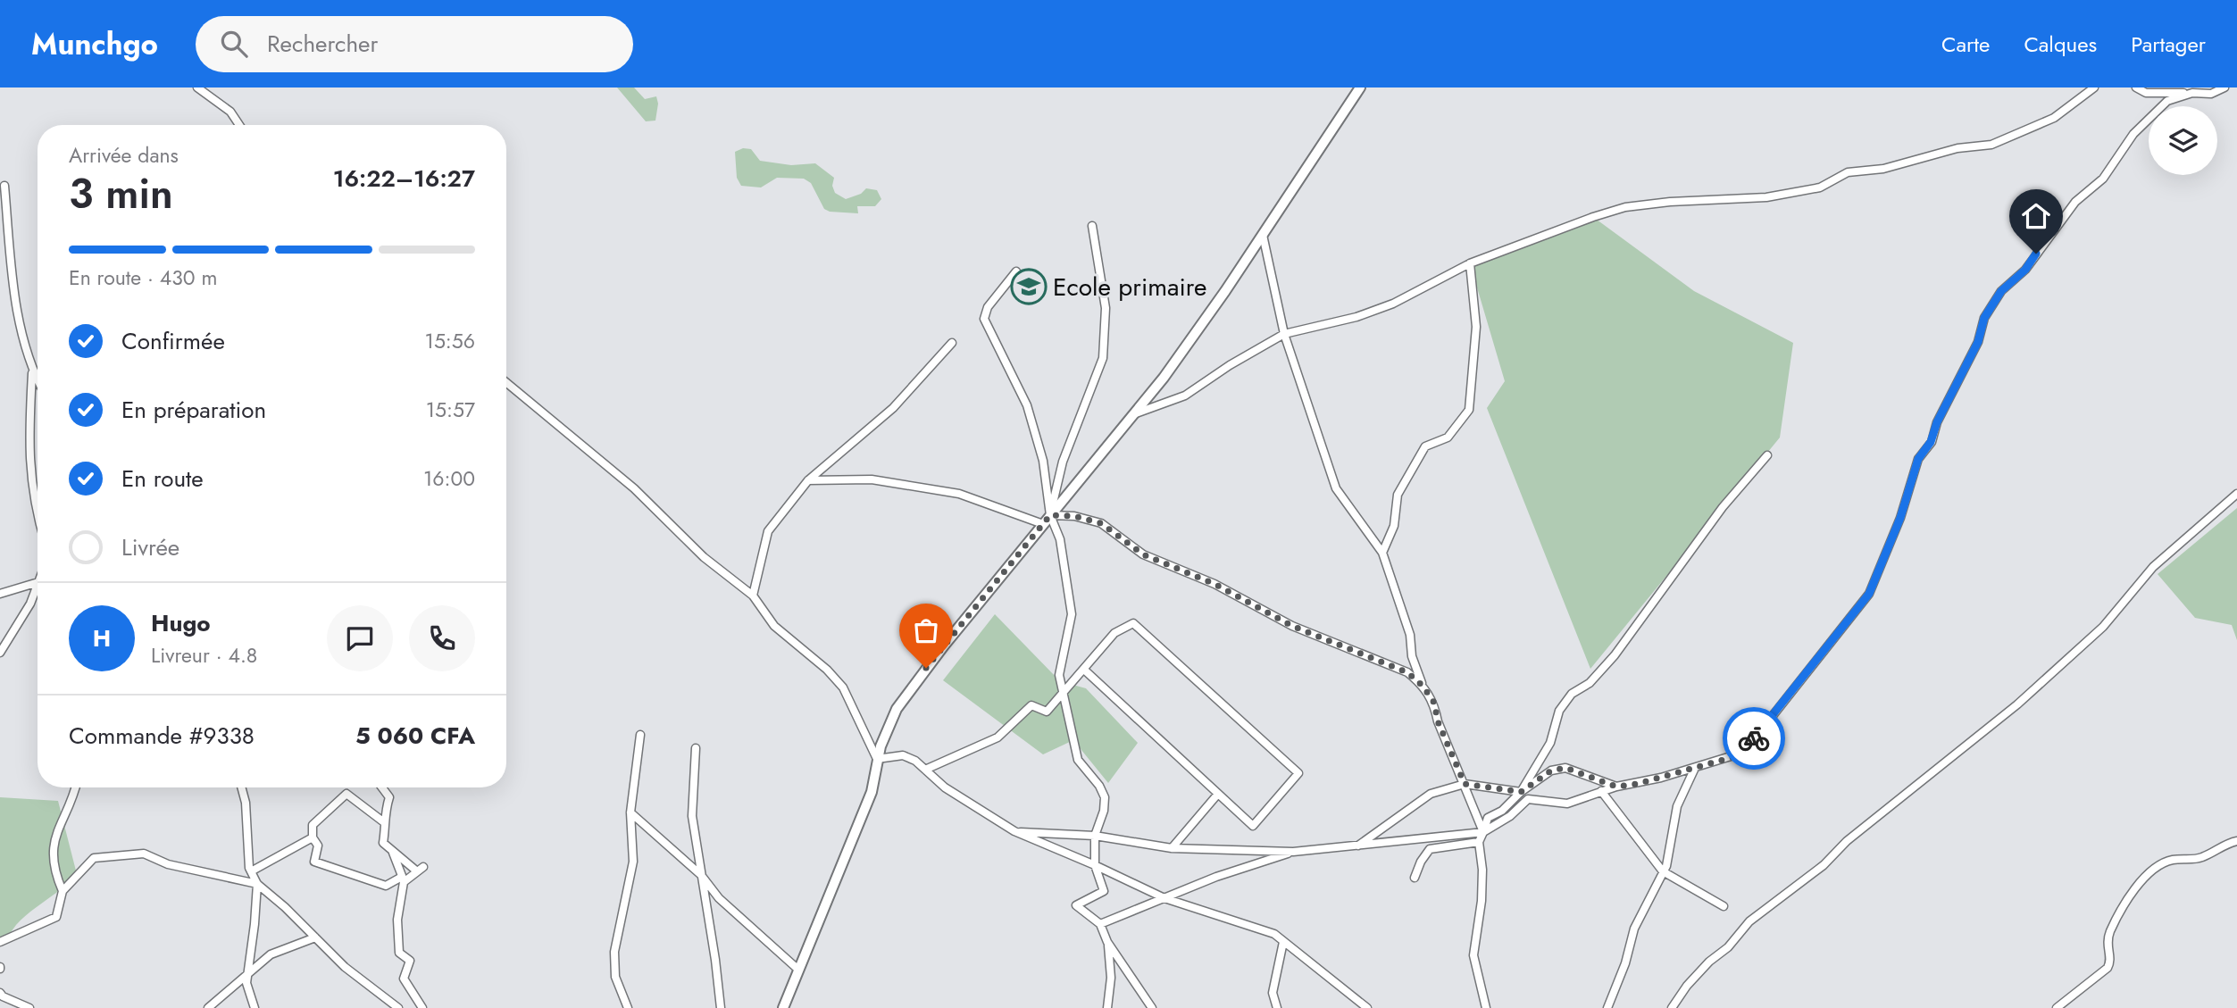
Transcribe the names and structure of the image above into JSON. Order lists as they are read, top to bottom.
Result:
{
  "places": {
    "school or university": ["Ecole primaire"]
  },
  "page": {
    "header": "Munchgo",
    "search": "Rechercher",
    "nav": ["Carte", "Calques", "Partager"],
    "heading": ["3 min", "Arrivée dans", "16:22–16:27"],
    "panel": [
      "Hugo",
      "Livreur · 4.8",
      "Commande #9338",
      "5 060 CFA"
    ],
    "bar": "En route · 430 m",
    "list": [
      ["Confirmée", "15:56"],
      ["En préparation", "15:57"],
      ["En route", "16:00"],
      "Livrée"
    ],
    "round": "H"
  }
}
